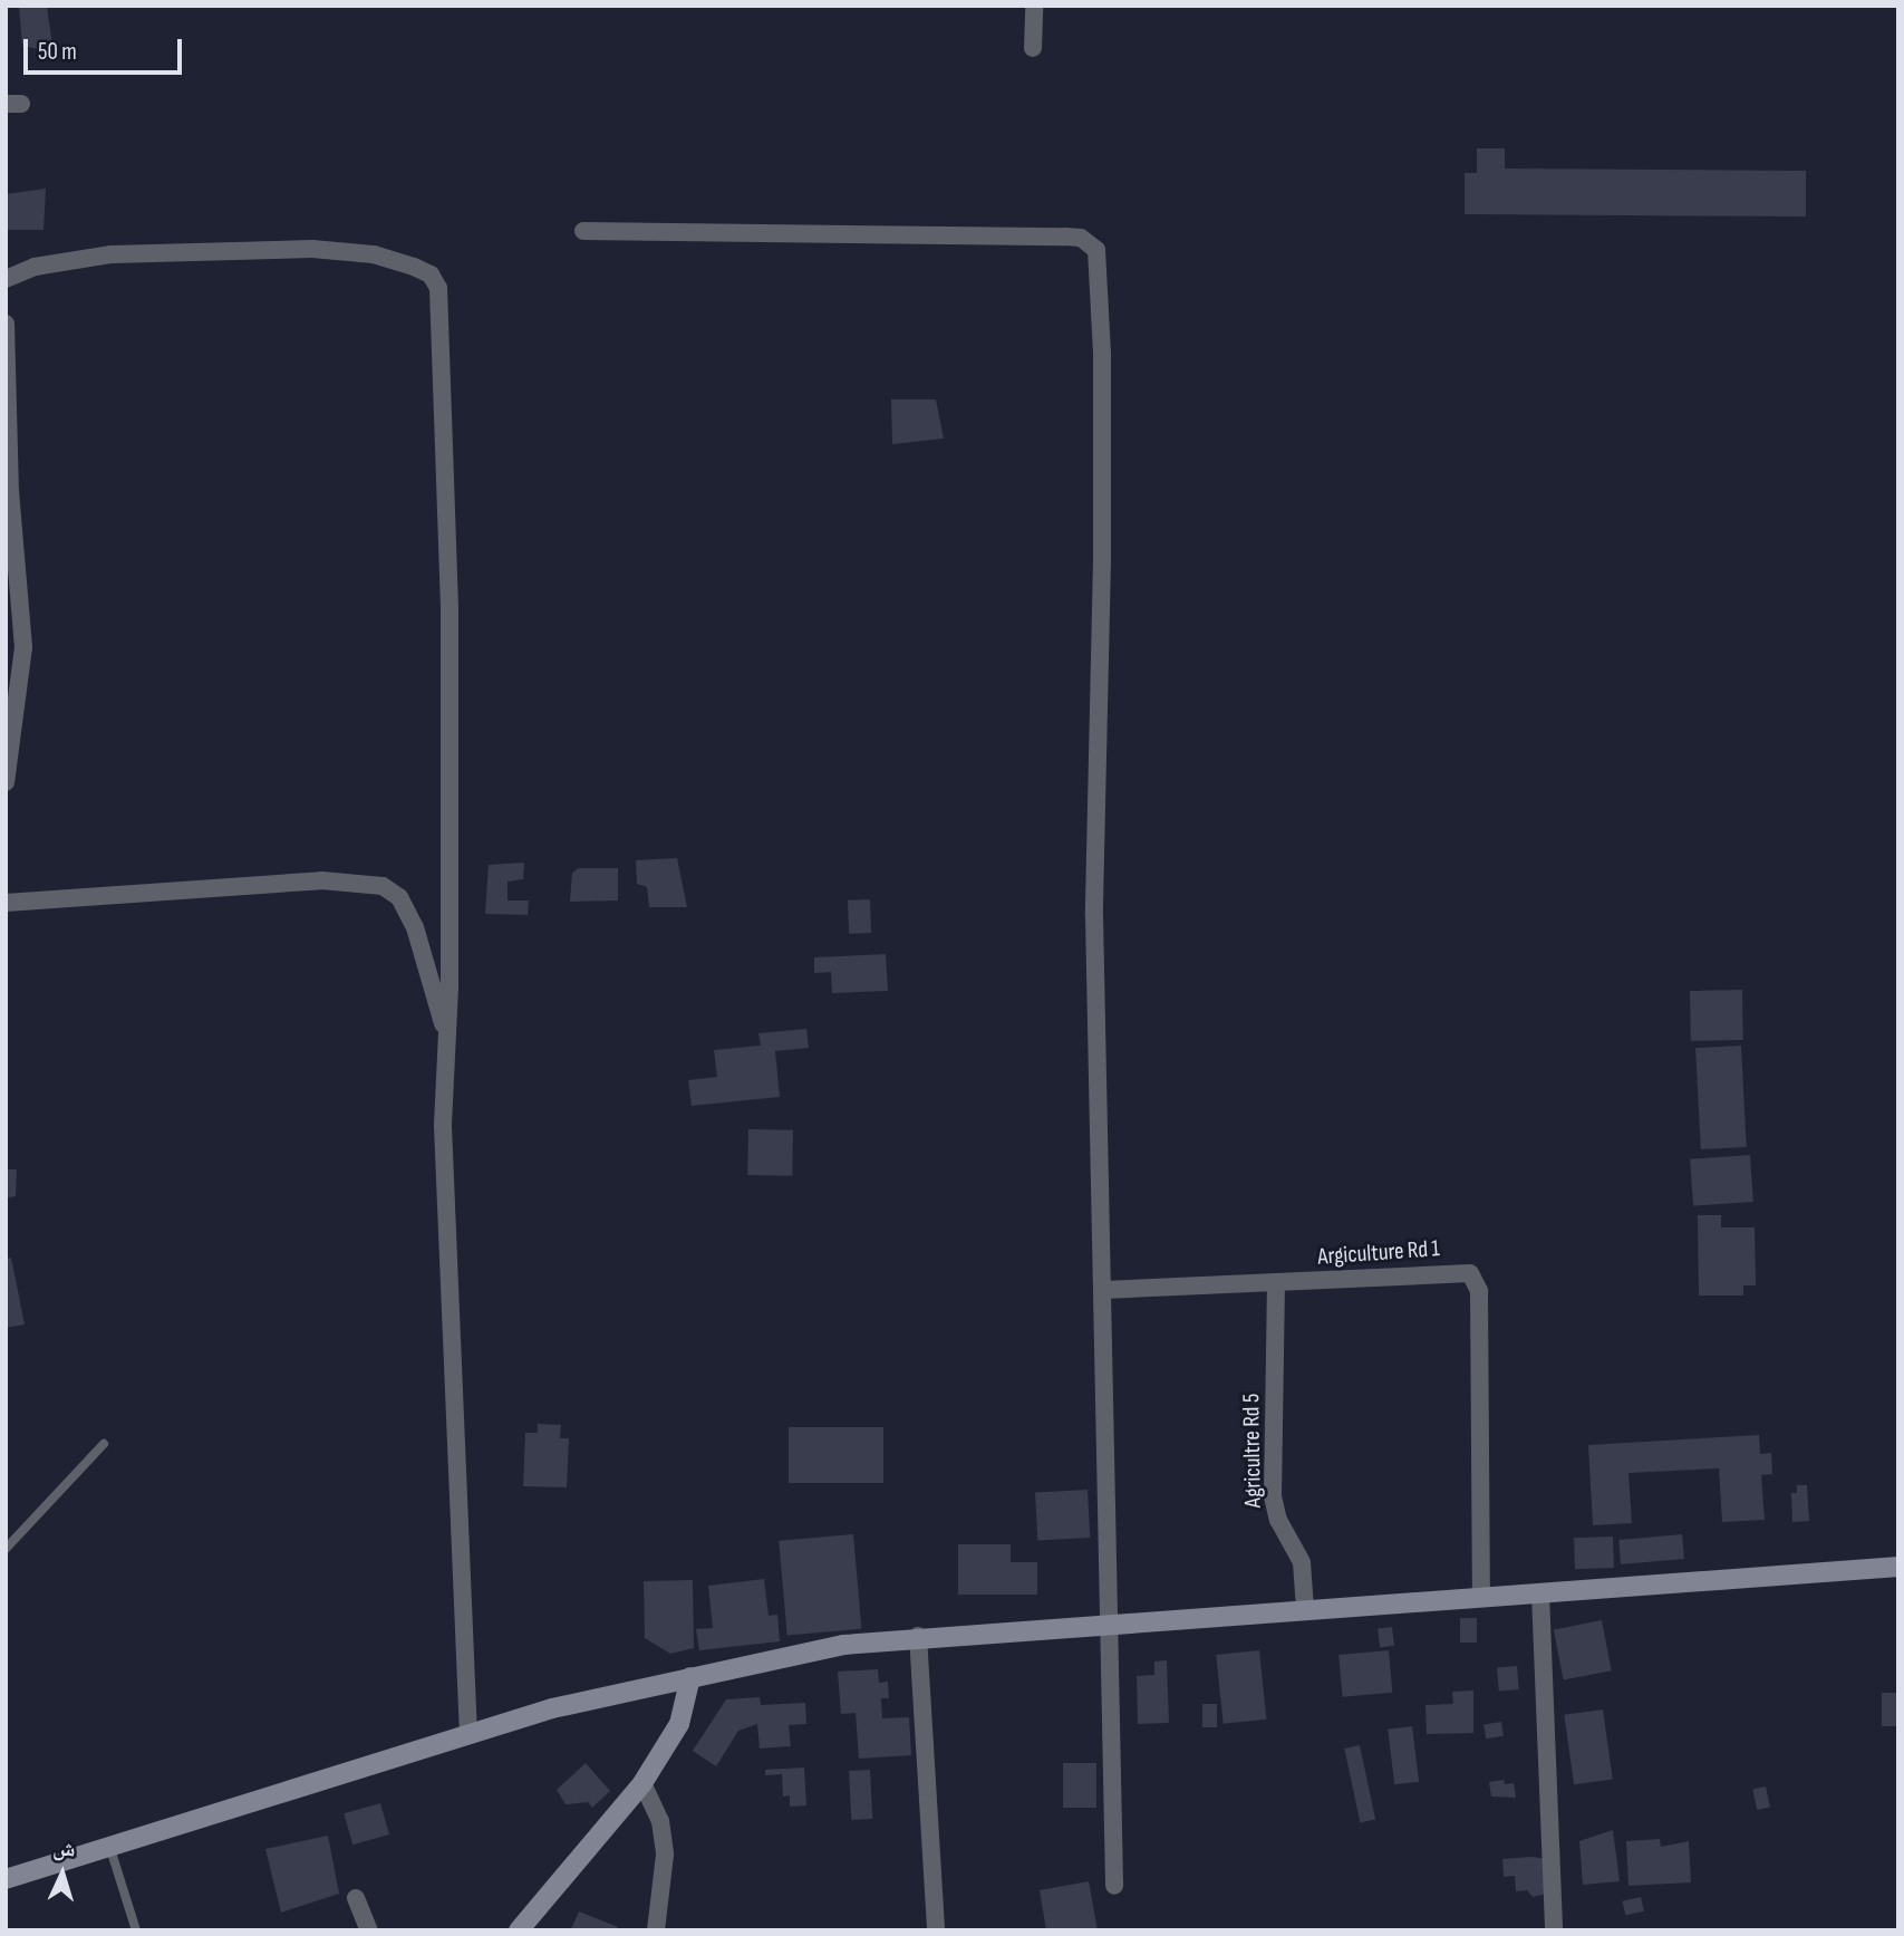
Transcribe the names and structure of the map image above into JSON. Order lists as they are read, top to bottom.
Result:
{
  "streets": {
    "street": ["Argiculture Rd 1", "Agricultre Rd 5"]
  },
  "crossings": [
    ["Argiculture Rd 1", "Agricultre Rd 5"]
  ],
  "scale_bar": "50 m",
  "north": "top"
}
